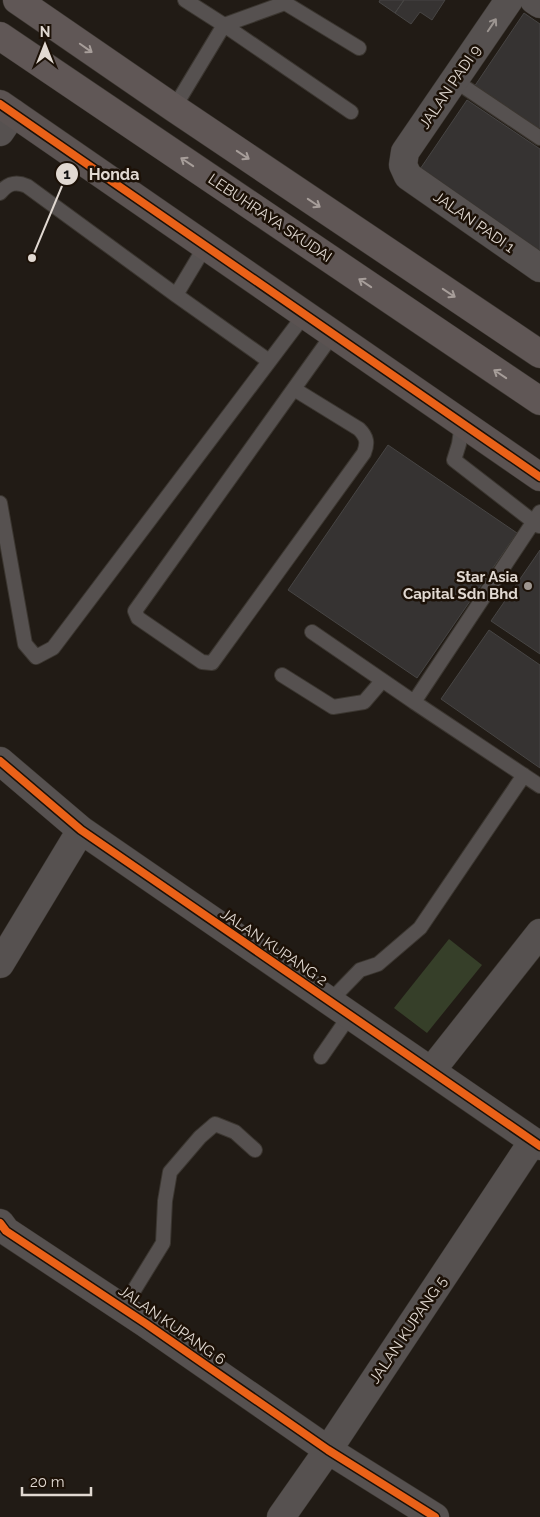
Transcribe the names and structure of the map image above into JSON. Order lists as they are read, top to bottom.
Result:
{
  "streets": {
    "highway": ["LEBUHRAYA SKUDAI"],
    "street": [
      "JALAN PADI 9",
      "JALAN PADI 1",
      "JALAN KUPANG 2",
      "JALAN KUPANG 6",
      "JALAN KUPANG 5"
    ]
  },
  "crossings": [
    ["JALAN PADI 9", "JALAN PADI 1"],
    ["JALAN KUPANG 2", "JALAN KUPANG 5"],
    ["JALAN KUPANG 6", "JALAN KUPANG 5"]
  ],
  "one_way": ["JALAN PADI 9"],
  "places": ["Honda", "Star Asia Capital Sdn Bhd"],
  "scale_bar": "20 m",
  "north": "top"
}
